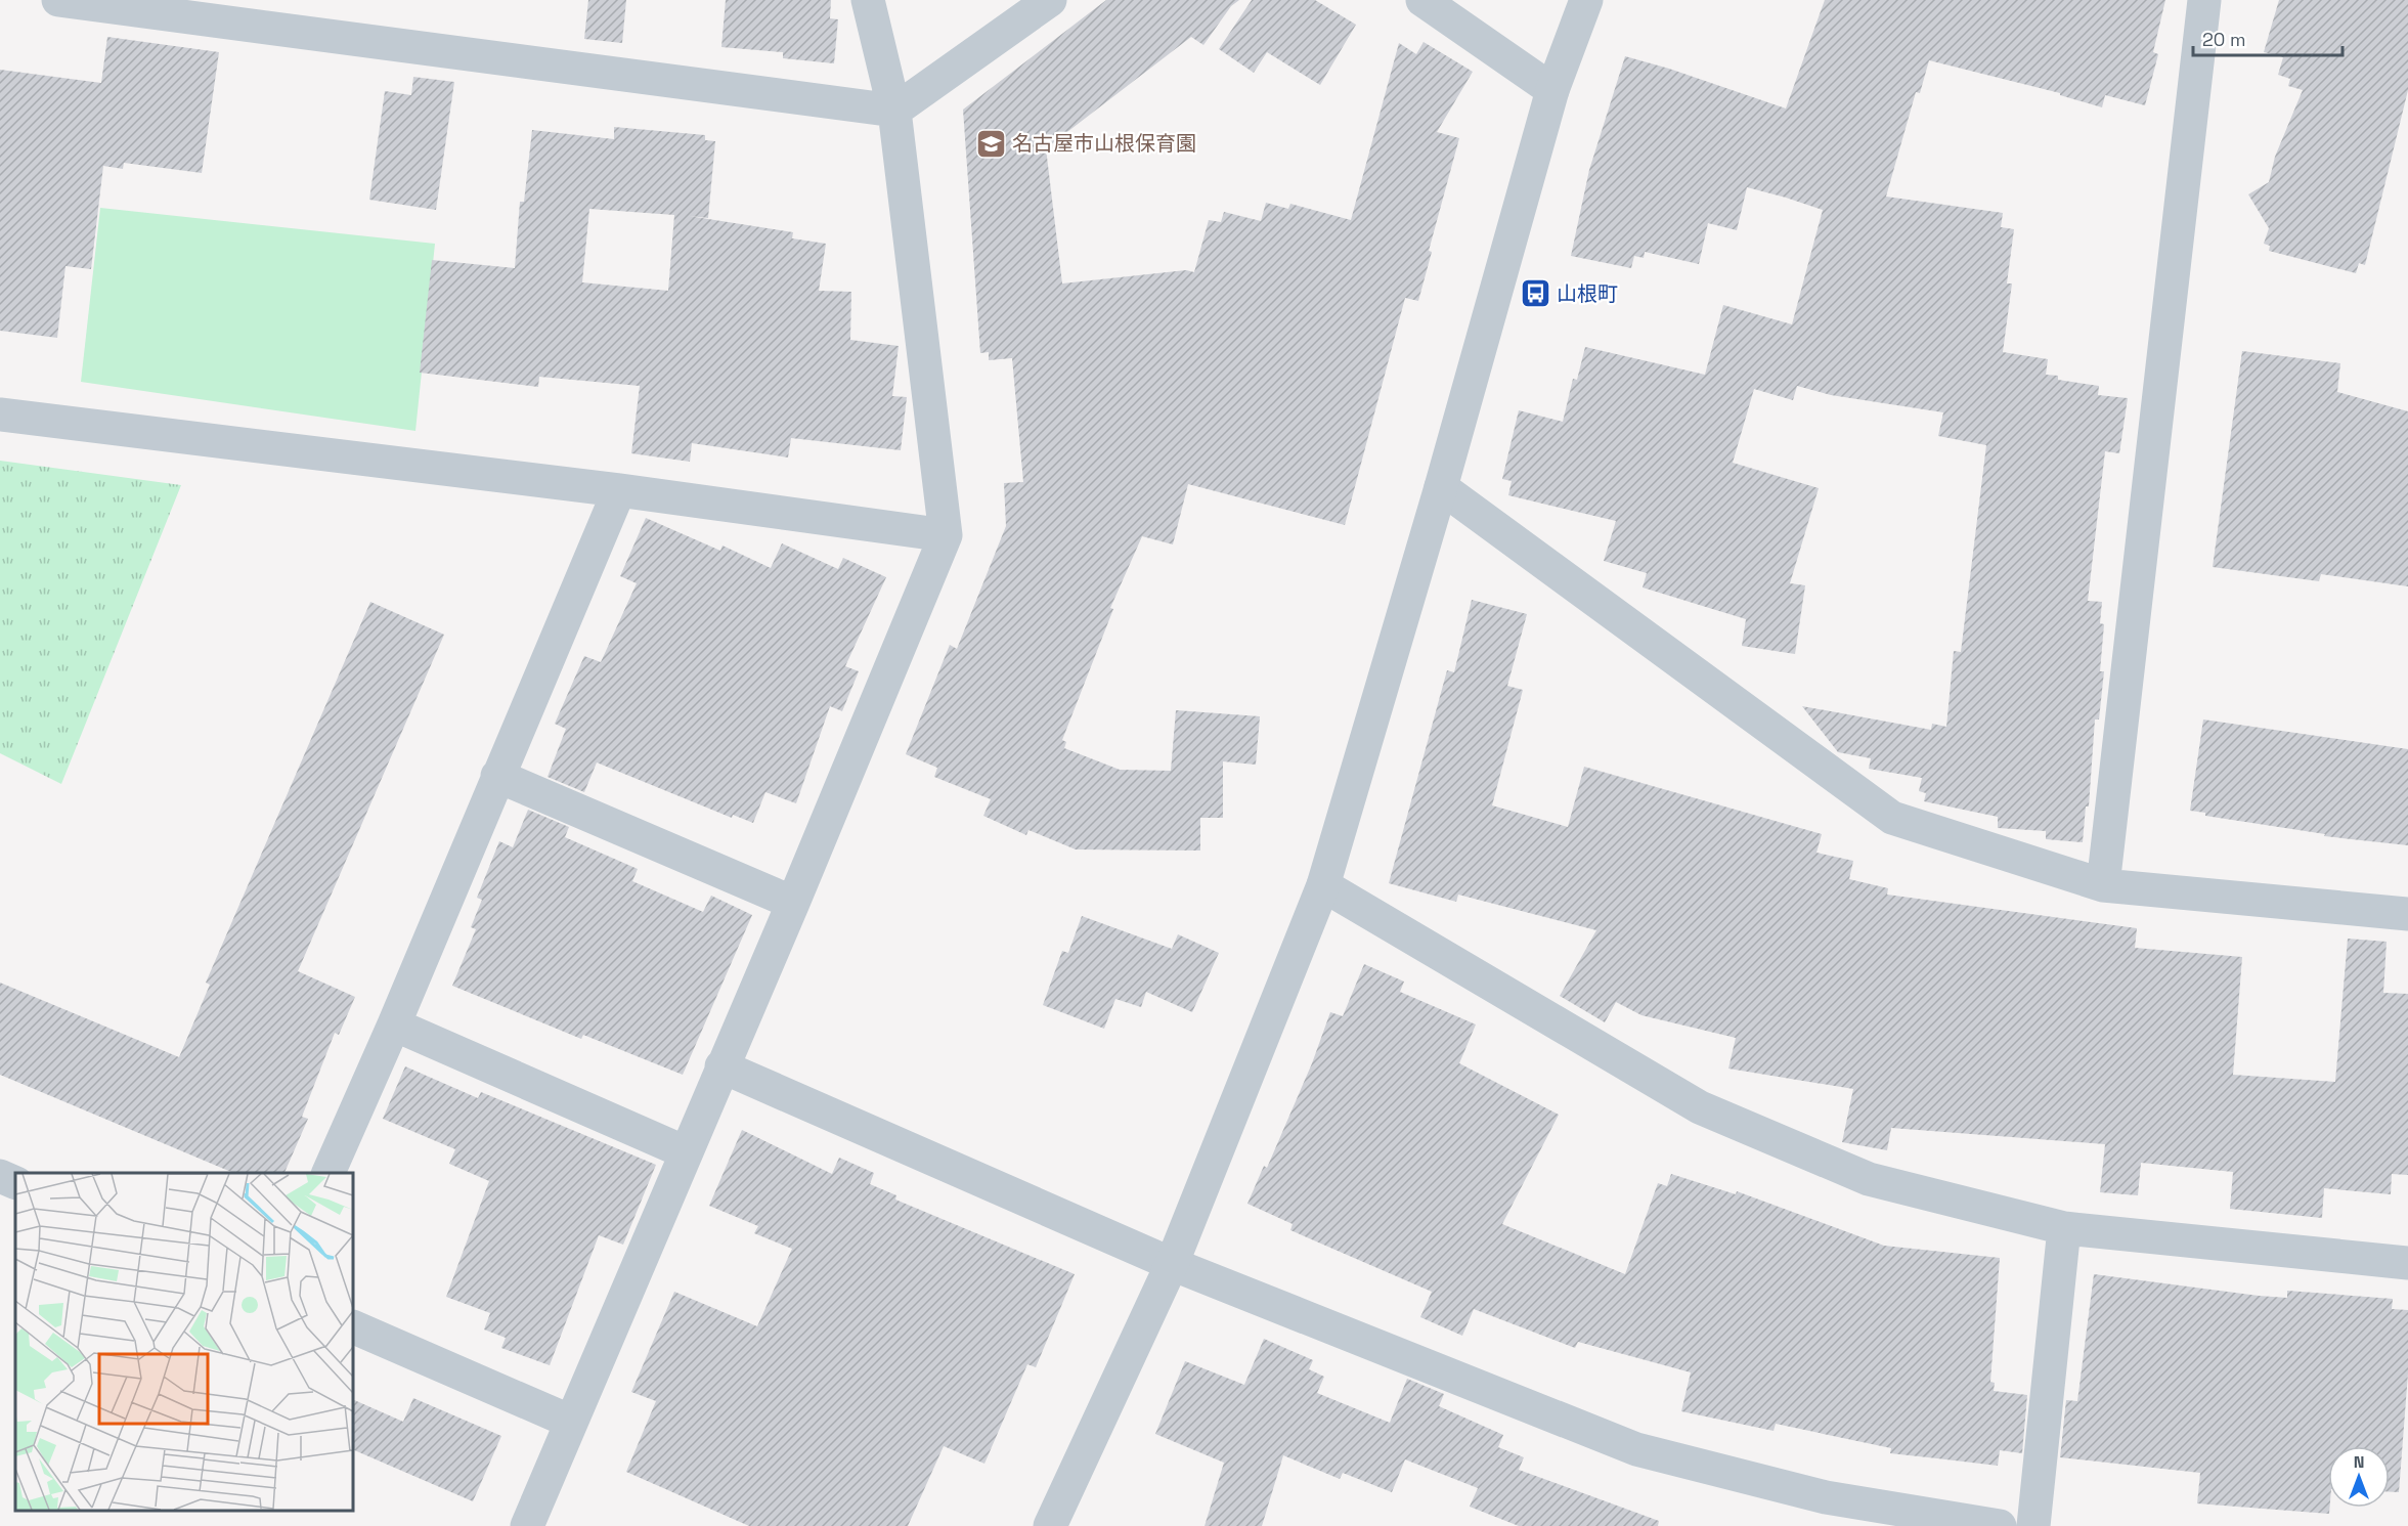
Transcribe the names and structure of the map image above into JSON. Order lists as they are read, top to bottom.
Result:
{
  "places": {
    "school or university": ["名古屋市山根保育園"],
    "bus stop": ["山根町"]
  },
  "scale_bar": "20 m",
  "north": "top"
}
